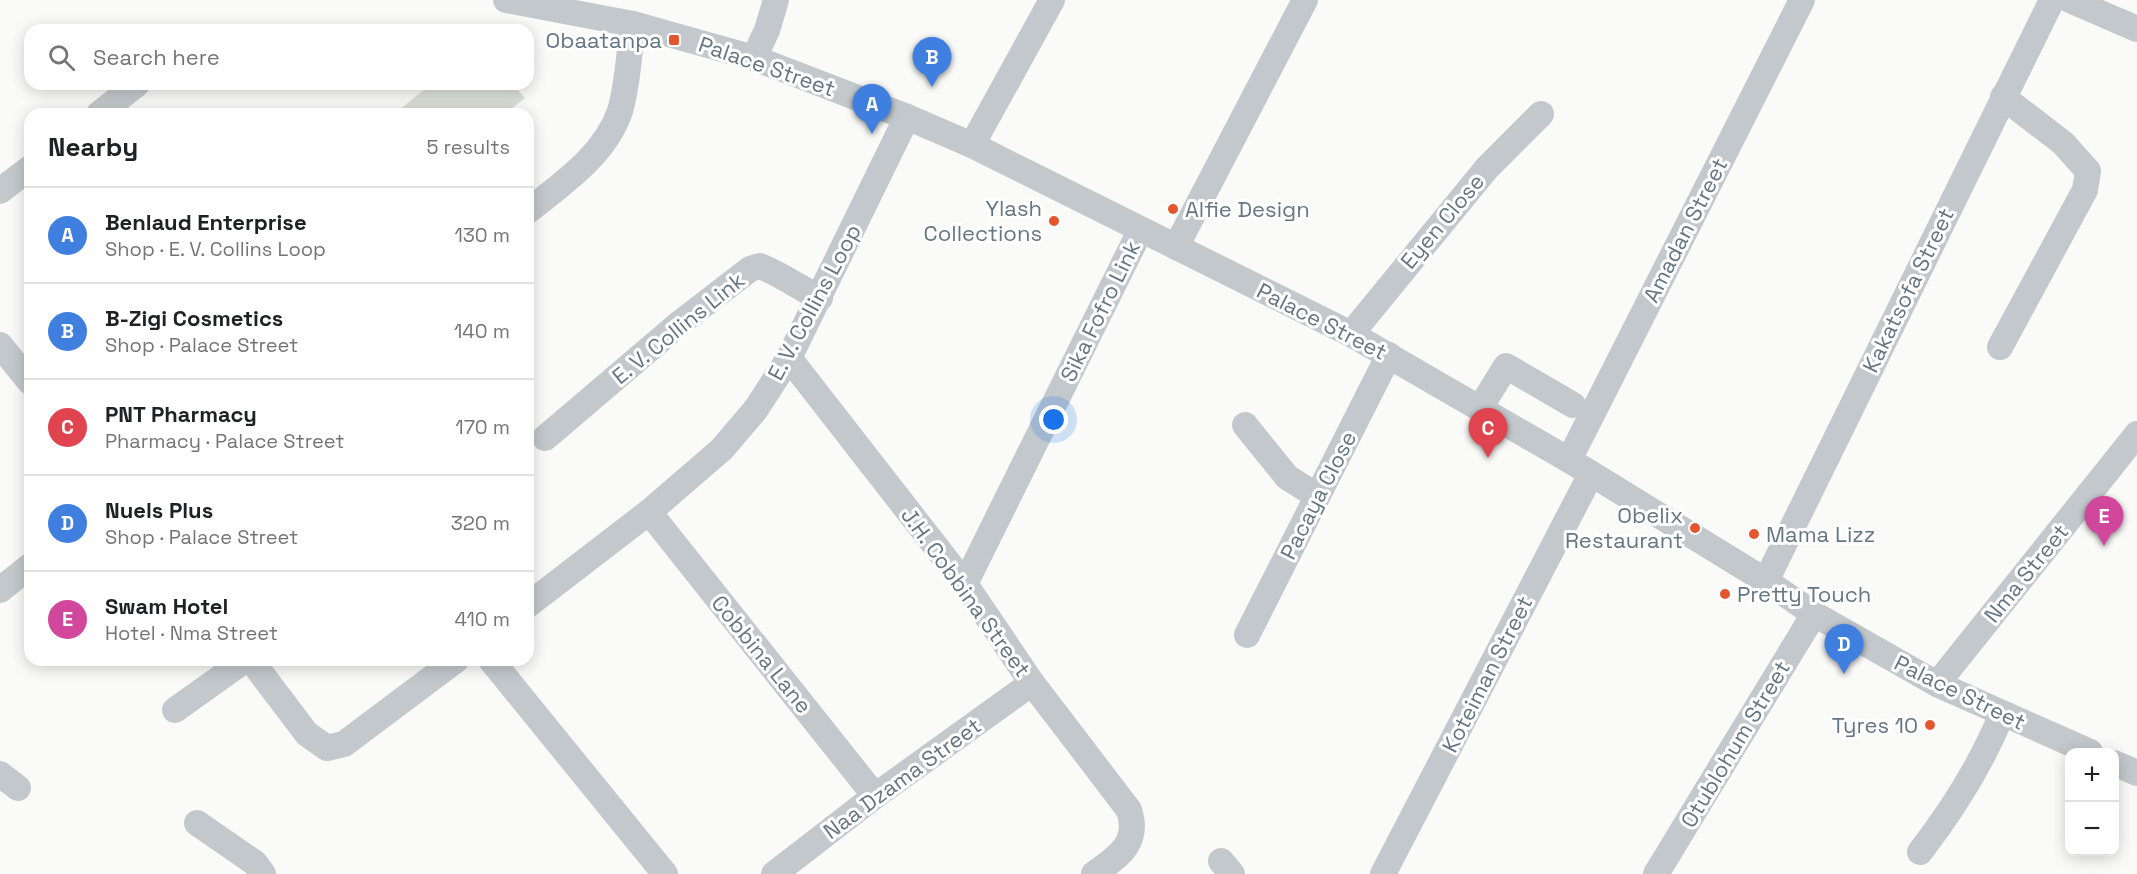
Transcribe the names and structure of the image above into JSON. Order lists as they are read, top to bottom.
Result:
{
  "streets": {
    "street": [
      "Palace Street",
      "Eyen Close",
      "Amadan Street",
      "Kakatsofa Street",
      "E. V. Collins Loop",
      "Sika Fofro Link",
      "E. V. Collins Link",
      "Pacaya Close",
      "Nma Street",
      "J.H. Cobbina Street",
      "Cobbina Lane",
      "Koteiman Street",
      "Otublohum Street",
      "Naa Dzama Street"
    ]
  },
  "crossings": [
    ["Palace Street", "Eyen Close"],
    ["Palace Street", "Amadan Street"],
    ["Palace Street", "Kakatsofa Street"],
    ["Palace Street", "E. V. Collins Loop"],
    ["Palace Street", "Sika Fofro Link"],
    ["Palace Street", "Pacaya Close"],
    ["Palace Street", "Nma Street"],
    ["Palace Street", "Koteiman Street"],
    ["Palace Street", "Otublohum Street"],
    ["E. V. Collins Loop", "E. V. Collins Link"],
    ["E. V. Collins Loop", "J.H. Cobbina Street"],
    ["E. V. Collins Loop", "Cobbina Lane"],
    ["Sika Fofro Link", "J.H. Cobbina Street"],
    ["J.H. Cobbina Street", "Naa Dzama Street"],
    ["Cobbina Lane", "Naa Dzama Street"]
  ],
  "places": {
    "transit": ["Obaatanpa"],
    "other": [
      "Alfie Design",
      "Ylash Collections",
      "Obelix Restaurant",
      "Mama Lizz",
      "Pretty Touch",
      "Tyres 10"
    ]
  },
  "page": {
    "search": "Search here",
    "pins": [
      "B",
      "A",
      "C",
      "E",
      "D"
    ],
    "heading": ["Nearby", "5 results"],
    "list": [
      {
        "mark": "A",
        "name": "Benlaud Enterprise",
        "note": "Shop · E. V. Collins Loop",
        "value": "130 m"
      },
      {
        "mark": "B",
        "name": "B-Zigi Cosmetics",
        "note": "Shop · Palace Street",
        "value": "140 m"
      },
      {
        "mark": "C",
        "name": "PNT Pharmacy",
        "note": "Pharmacy · Palace Street",
        "value": "170 m"
      },
      {
        "mark": "D",
        "name": "Nuels Plus",
        "note": "Shop · Palace Street",
        "value": "320 m"
      },
      {
        "mark": "E",
        "name": "Swam Hotel",
        "note": "Hotel · Nma Street",
        "value": "410 m"
      }
    ],
    "map_buttons": ["+", "−"]
  }
}
